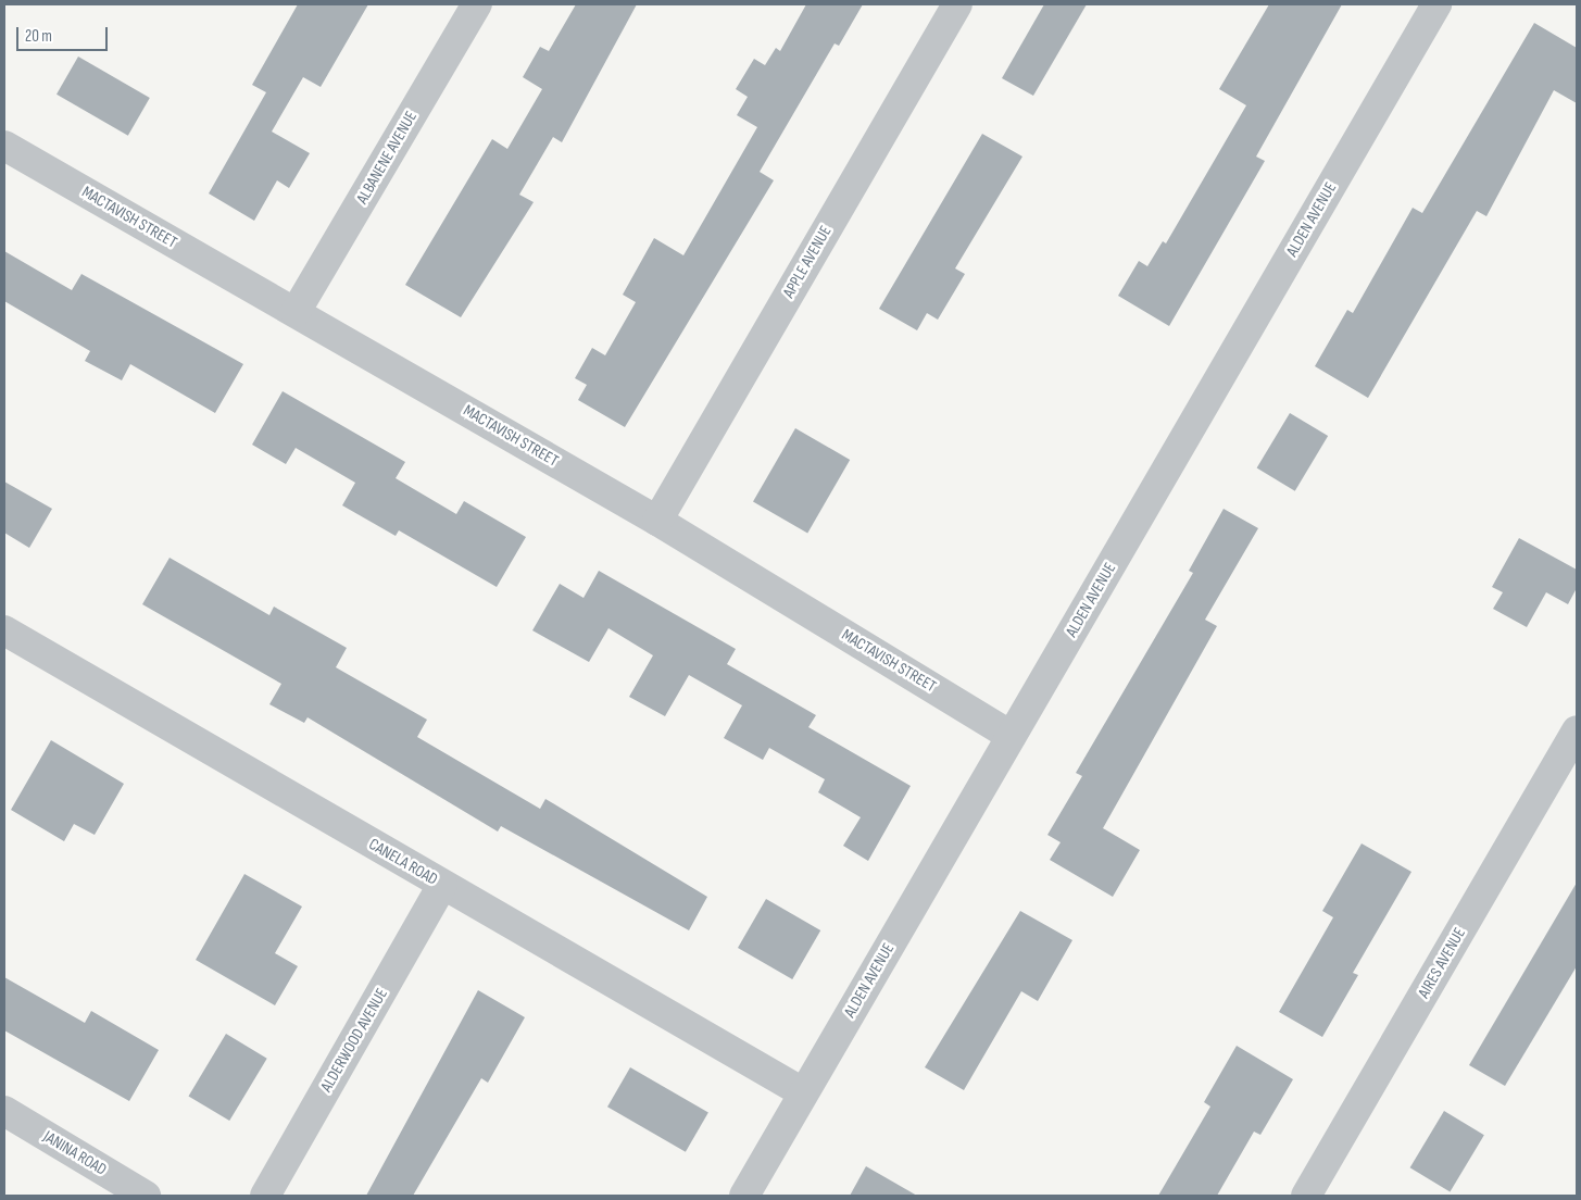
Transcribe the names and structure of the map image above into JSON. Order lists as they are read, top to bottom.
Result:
{
  "streets": {
    "street": [
      "ALBANENE AVENUE",
      "MACTAVISH STREET",
      "ALDEN AVENUE",
      "APPLE AVENUE",
      "CANELA ROAD",
      "AIRES AVENUE",
      "ALDERWOOD AVENUE",
      "JANINA ROAD"
    ]
  },
  "crossings": [
    ["ALBANENE AVENUE", "MACTAVISH STREET"],
    ["MACTAVISH STREET", "ALDEN AVENUE"],
    ["MACTAVISH STREET", "APPLE AVENUE"],
    ["ALDEN AVENUE", "CANELA ROAD"],
    ["CANELA ROAD", "ALDERWOOD AVENUE"]
  ],
  "scale_bar": "20 m"
}
